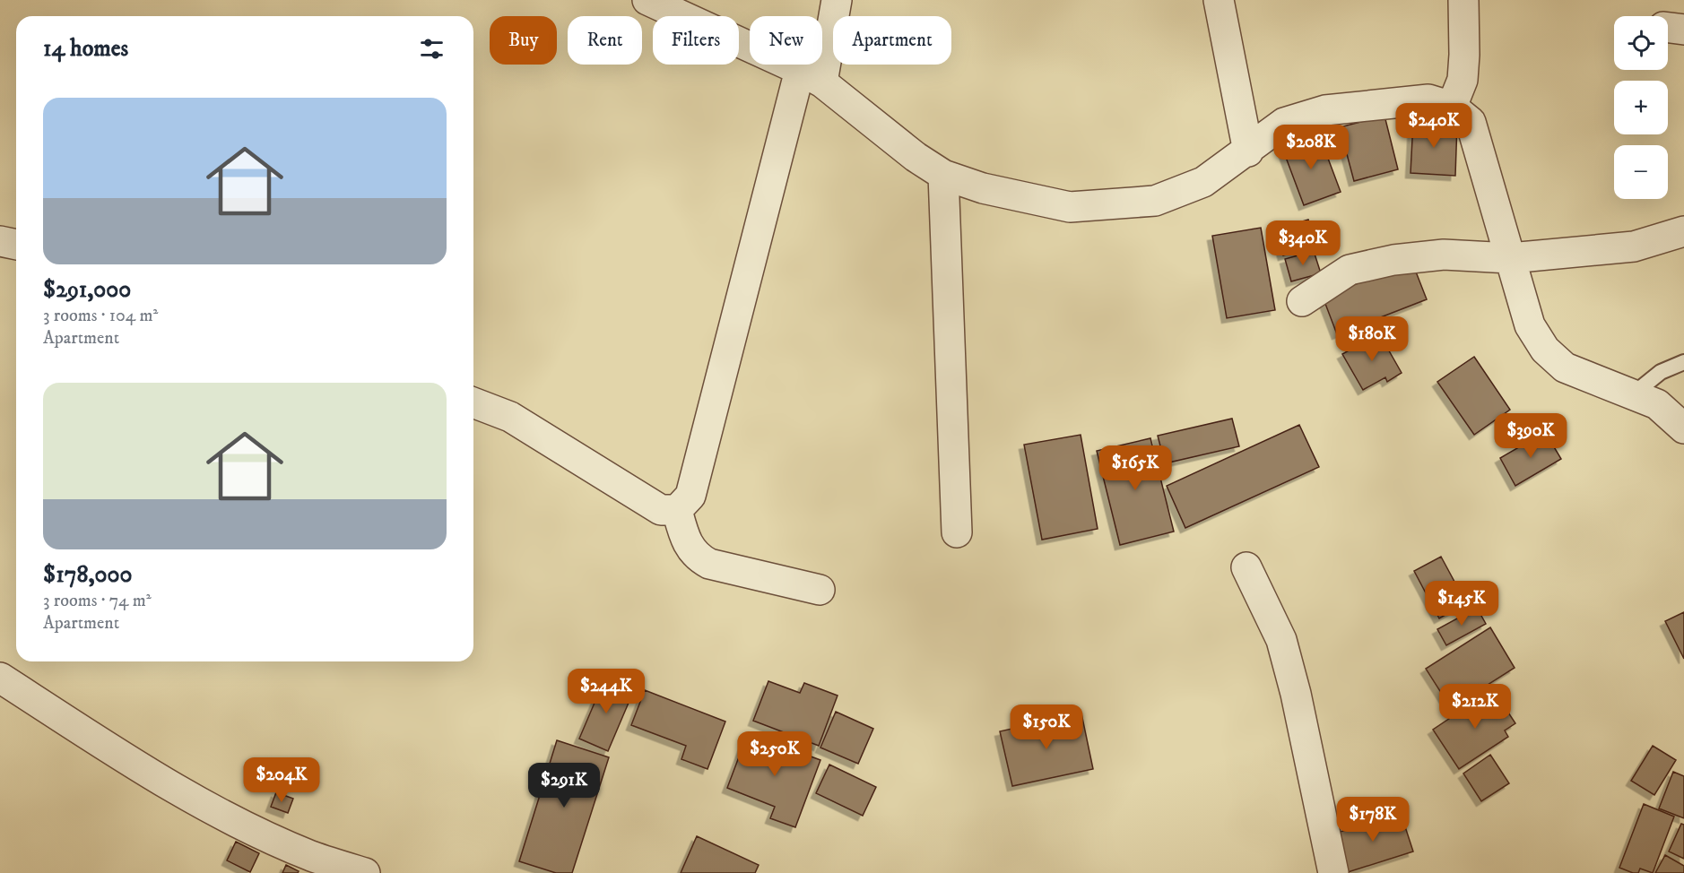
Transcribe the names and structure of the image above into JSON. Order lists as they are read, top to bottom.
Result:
{
  "page": {
    "map_buttons": ["+", "−"],
    "chip": [
      "Buy",
      "Rent",
      "Filters",
      "New",
      "Apartment"
    ],
    "heading": "14 homes",
    "list": [
      {
        "name": "$291,000",
        "note": "3 rooms · 104 m² · Apartment"
      },
      {
        "name": "$178,000",
        "note": "3 rooms · 74 m² · Apartment"
      }
    ],
    "price": [
      "$240K",
      "$208K",
      "$340K",
      "$180K",
      "$390K",
      "$165K",
      "$145K",
      "$244K",
      "$212K",
      "$150K",
      "$250K",
      "$204K",
      "$291K",
      "$178K"
    ]
  }
}
